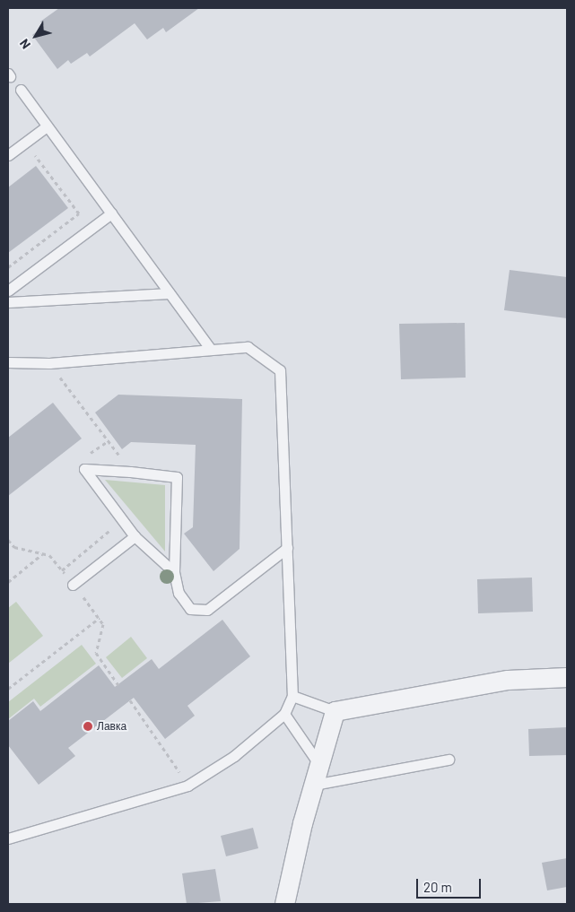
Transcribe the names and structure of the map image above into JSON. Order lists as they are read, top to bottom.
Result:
{
  "places": ["Лавка"],
  "scale_bar": "20 m",
  "north": "bottom left"
}
